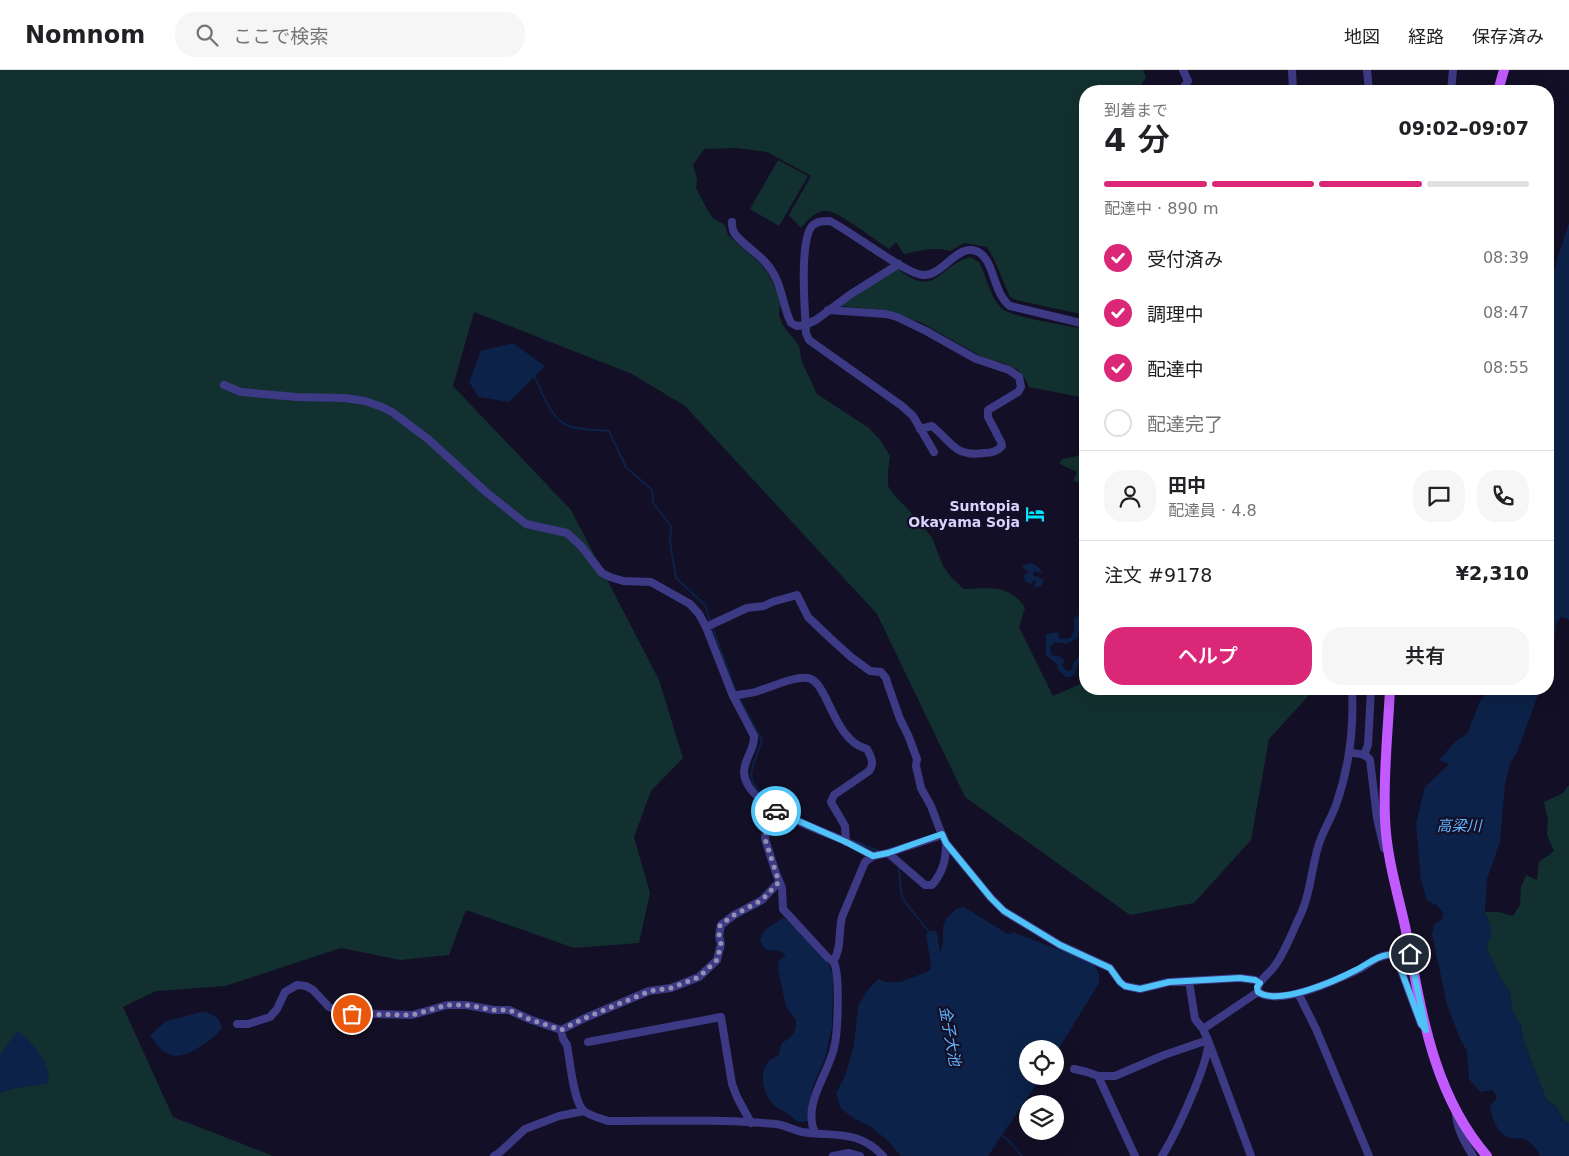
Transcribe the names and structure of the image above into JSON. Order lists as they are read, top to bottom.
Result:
{
  "water": ["高梁川", "金子大池"],
  "places": {
    "hotel": ["Suntopia Okayama Soja"]
  },
  "page": {
    "header": "Nomnom",
    "search": "ここで検索",
    "nav": ["地図", "経路", "保存済み"],
    "heading": ["4 分", "到着まで", "09:02–09:07"],
    "panel": [
      "田中",
      "配達員 · 4.8",
      "注文 #9178",
      "¥2,310"
    ],
    "bar": "配達中 · 890 m",
    "list": [
      ["受付済み", "08:39"],
      ["調理中", "08:47"],
      ["配達中", "08:55"],
      "配達完了"
    ],
    "buttons": ["ヘルプ", "共有"]
  }
}
